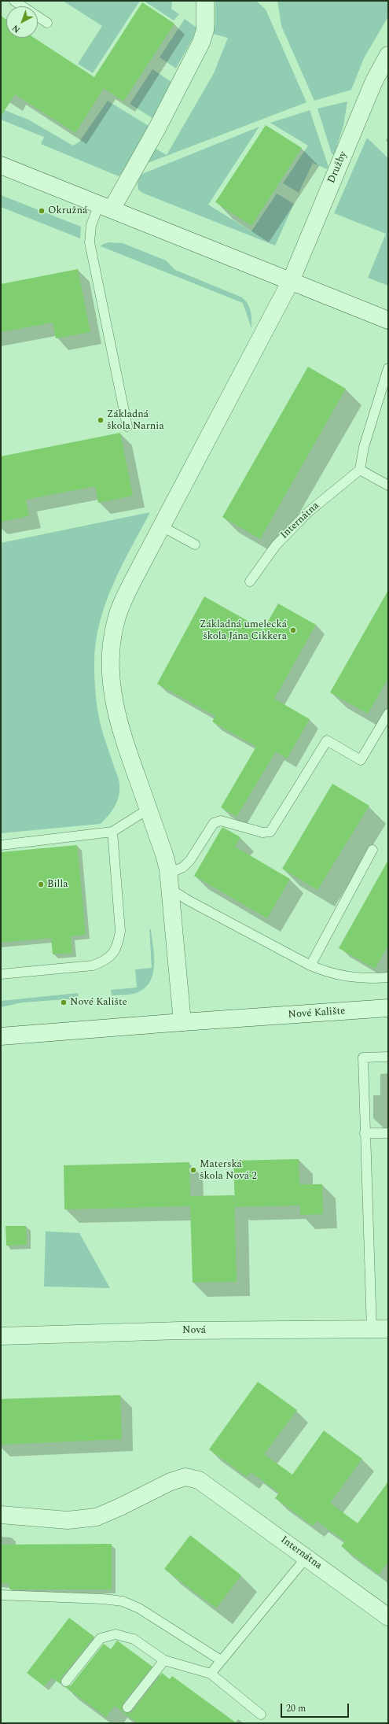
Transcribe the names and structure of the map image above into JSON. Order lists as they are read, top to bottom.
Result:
{
  "streets": {
    "street": [
      "Družby",
      "Internátna",
      "Nové Kalište",
      "Nová"
    ]
  },
  "crossings": [
    ["Družby", "Nové Kalište"]
  ],
  "places": [
    "Okružná",
    "Základná škola Narnia",
    "Základná umelecká škola Jána Cikkera",
    "Billa",
    "Nové Kalište",
    "Materská škola Nová 2"
  ],
  "scale_bar": "20 m",
  "north": "bottom left"
}
